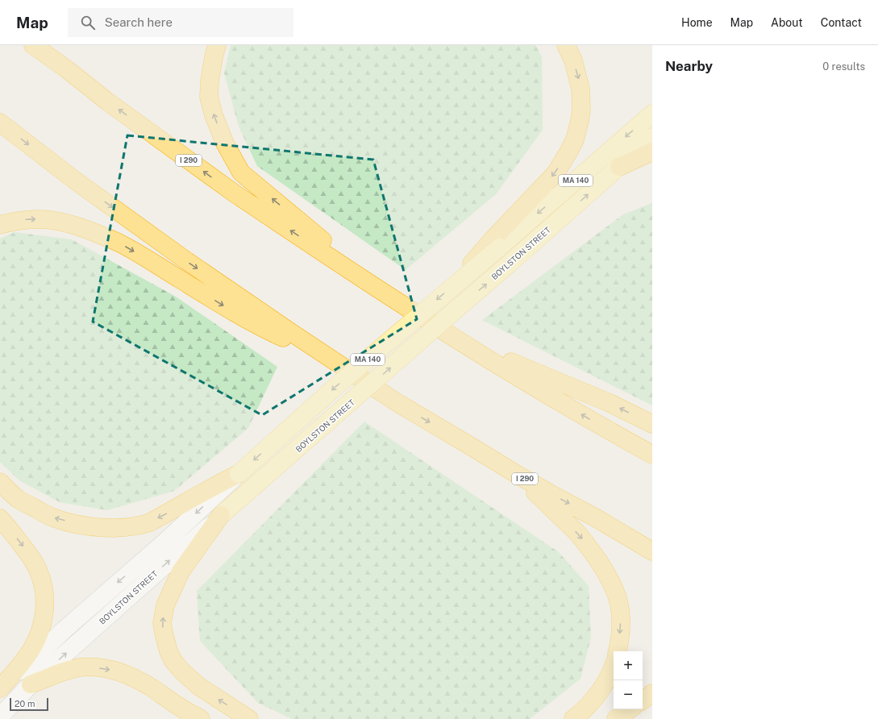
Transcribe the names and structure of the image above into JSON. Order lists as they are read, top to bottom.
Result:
{
  "streets": {
    "highway": ["I 290"],
    "main road": ["MA 140", "BOYLSTON STREET"]
  },
  "scale_bar": "20 m",
  "page": {
    "header": "Map",
    "search": "Search here",
    "nav": [
      "Home",
      "Map",
      "About",
      "Contact"
    ],
    "heading": ["Nearby", "0 results"],
    "map_buttons": ["+", "−"],
    "scale": "20 m"
  }
}
